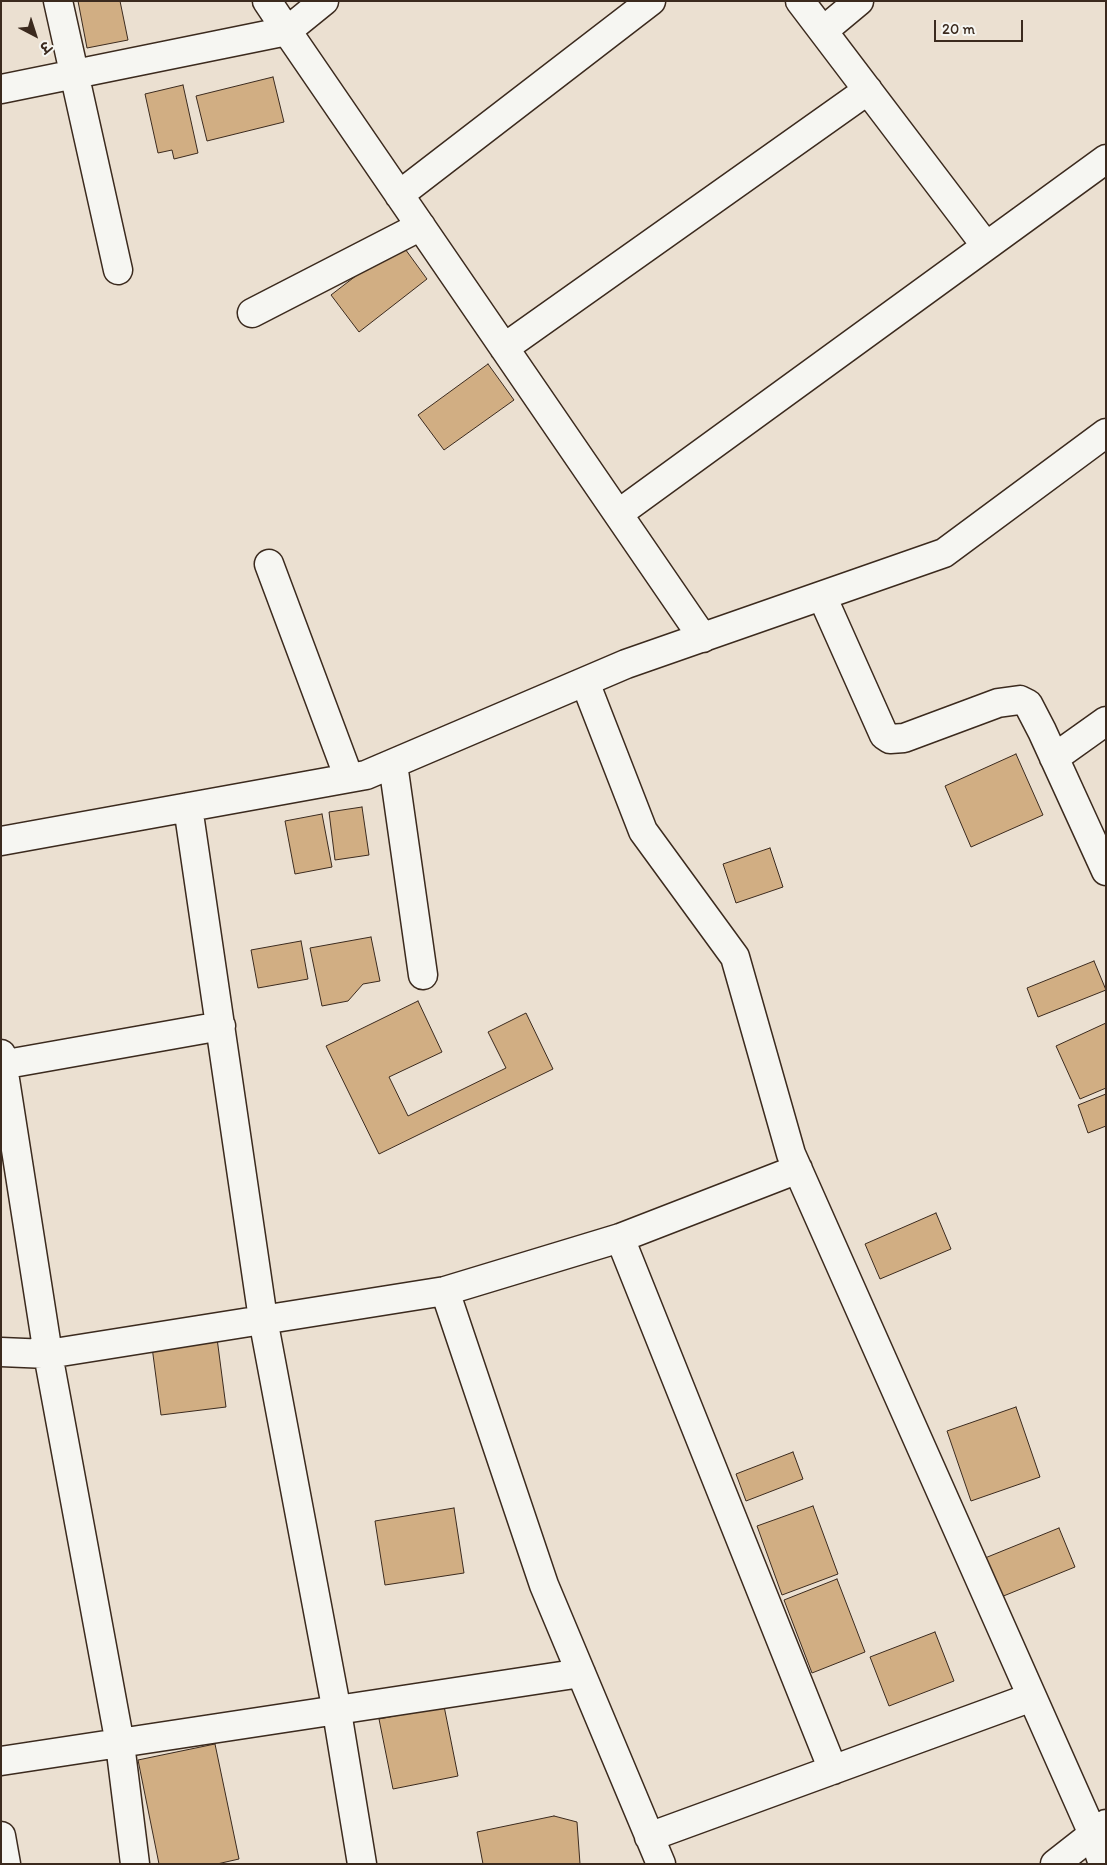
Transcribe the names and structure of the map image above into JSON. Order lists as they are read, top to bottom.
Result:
{
  "scale_bar": "20 m",
  "north": "bottom right"
}
